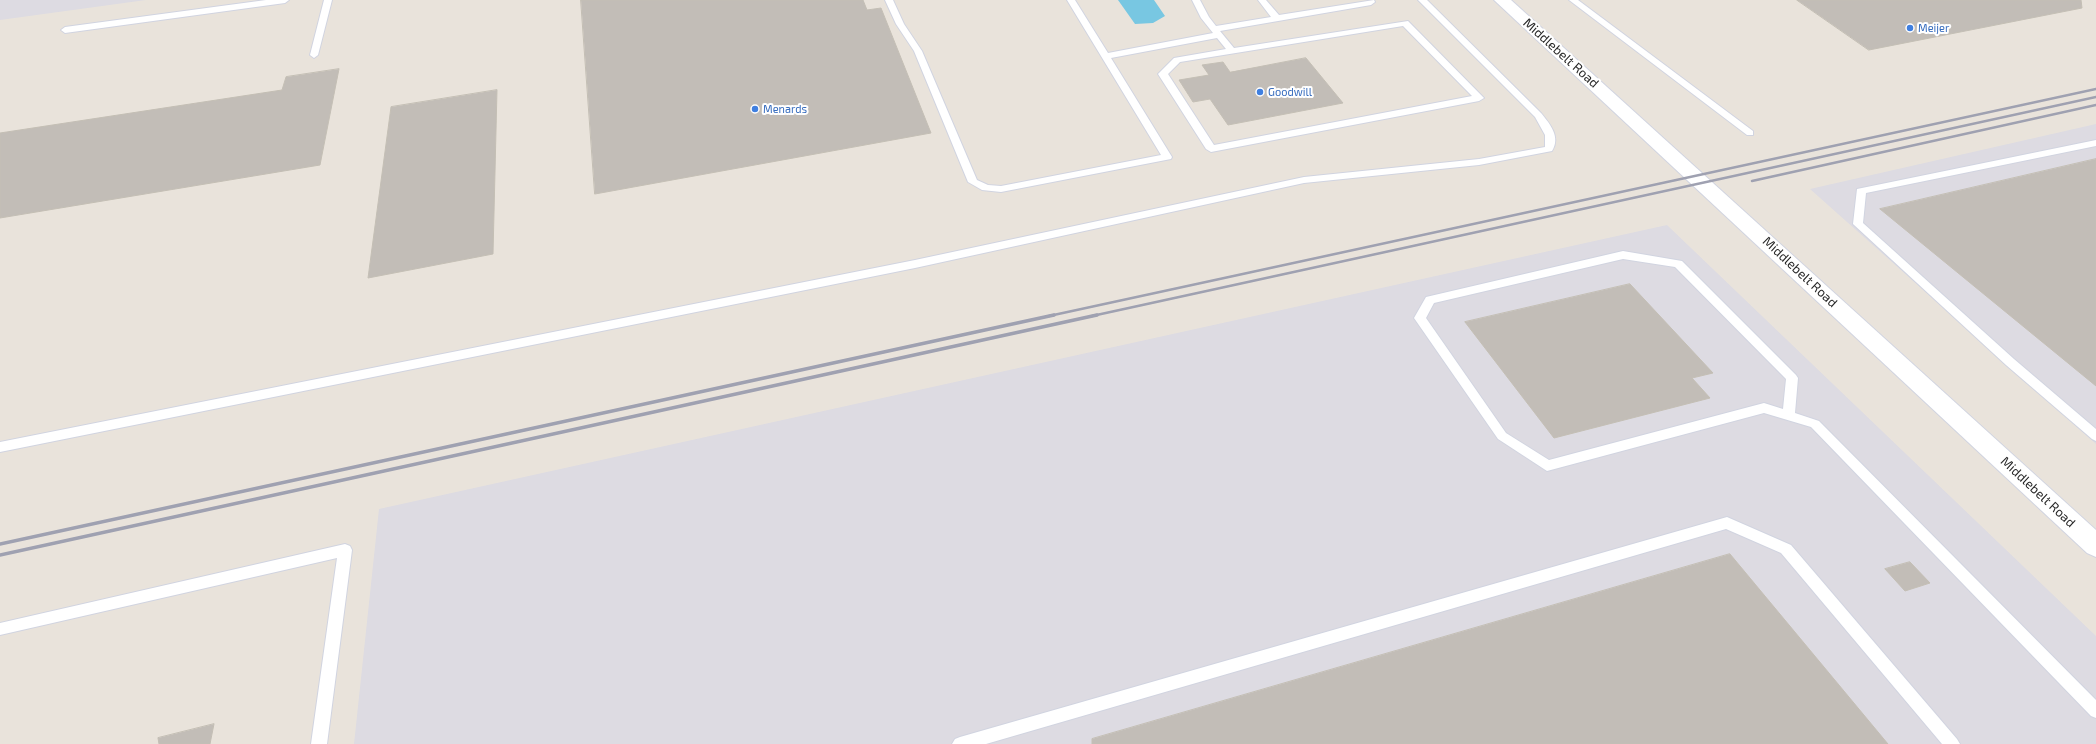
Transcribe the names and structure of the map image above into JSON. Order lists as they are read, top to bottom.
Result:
{
  "streets": {
    "main road": ["Middlebelt Road"]
  },
  "places": ["Meijer", "Goodwill", "Menards"]
}
